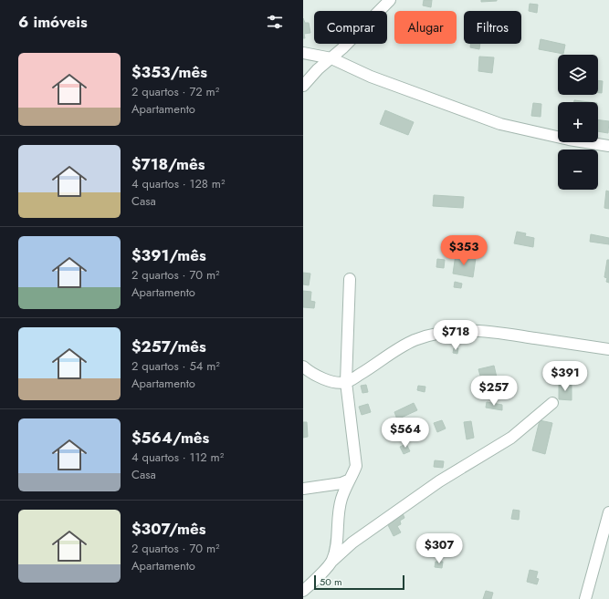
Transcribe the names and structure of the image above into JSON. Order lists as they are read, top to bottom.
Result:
{
  "scale_bar": "50 m",
  "page": {
    "heading": "6 imóveis",
    "chip": ["Comprar", "Alugar", "Filtros"],
    "list": [
      {
        "name": "$353/mês",
        "note": "2 quartos · 72 m² · Apartamento"
      },
      {
        "name": "$718/mês",
        "note": "4 quartos · 128 m² · Casa"
      },
      {
        "name": "$391/mês",
        "note": "2 quartos · 70 m² · Apartamento"
      },
      {
        "name": "$257/mês",
        "note": "2 quartos · 54 m² · Apartamento"
      },
      {
        "name": "$564/mês",
        "note": "4 quartos · 112 m² · Casa"
      },
      {
        "name": "$307/mês",
        "note": "2 quartos · 70 m² · Apartamento"
      }
    ],
    "map_buttons": ["+", "−"],
    "price": [
      "$353",
      "$718",
      "$391",
      "$257",
      "$564",
      "$307"
    ],
    "scale": "50 m"
  }
}
